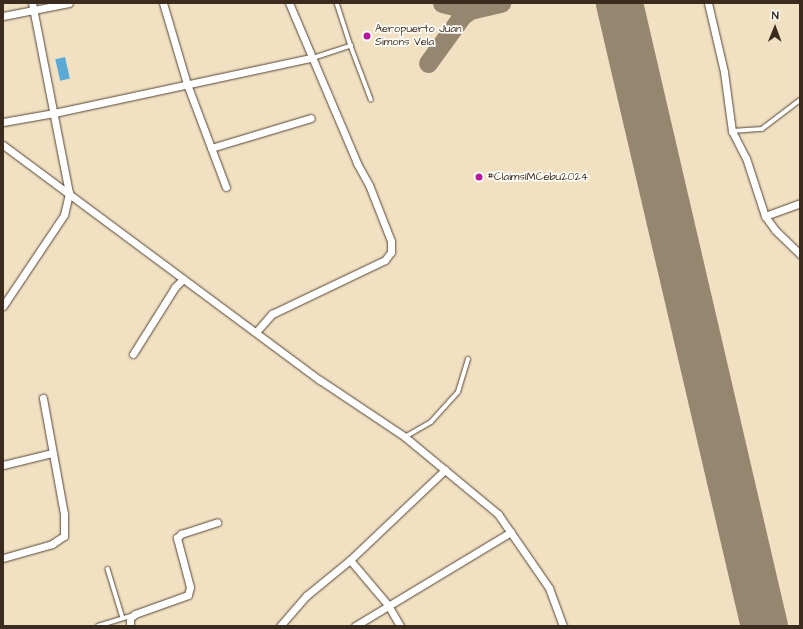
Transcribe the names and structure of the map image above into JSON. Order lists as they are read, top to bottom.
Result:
{
  "places": ["Aeropuerto Juan Simons Vela", "#ClaimsIMCebu2024"],
  "north": "top"
}
